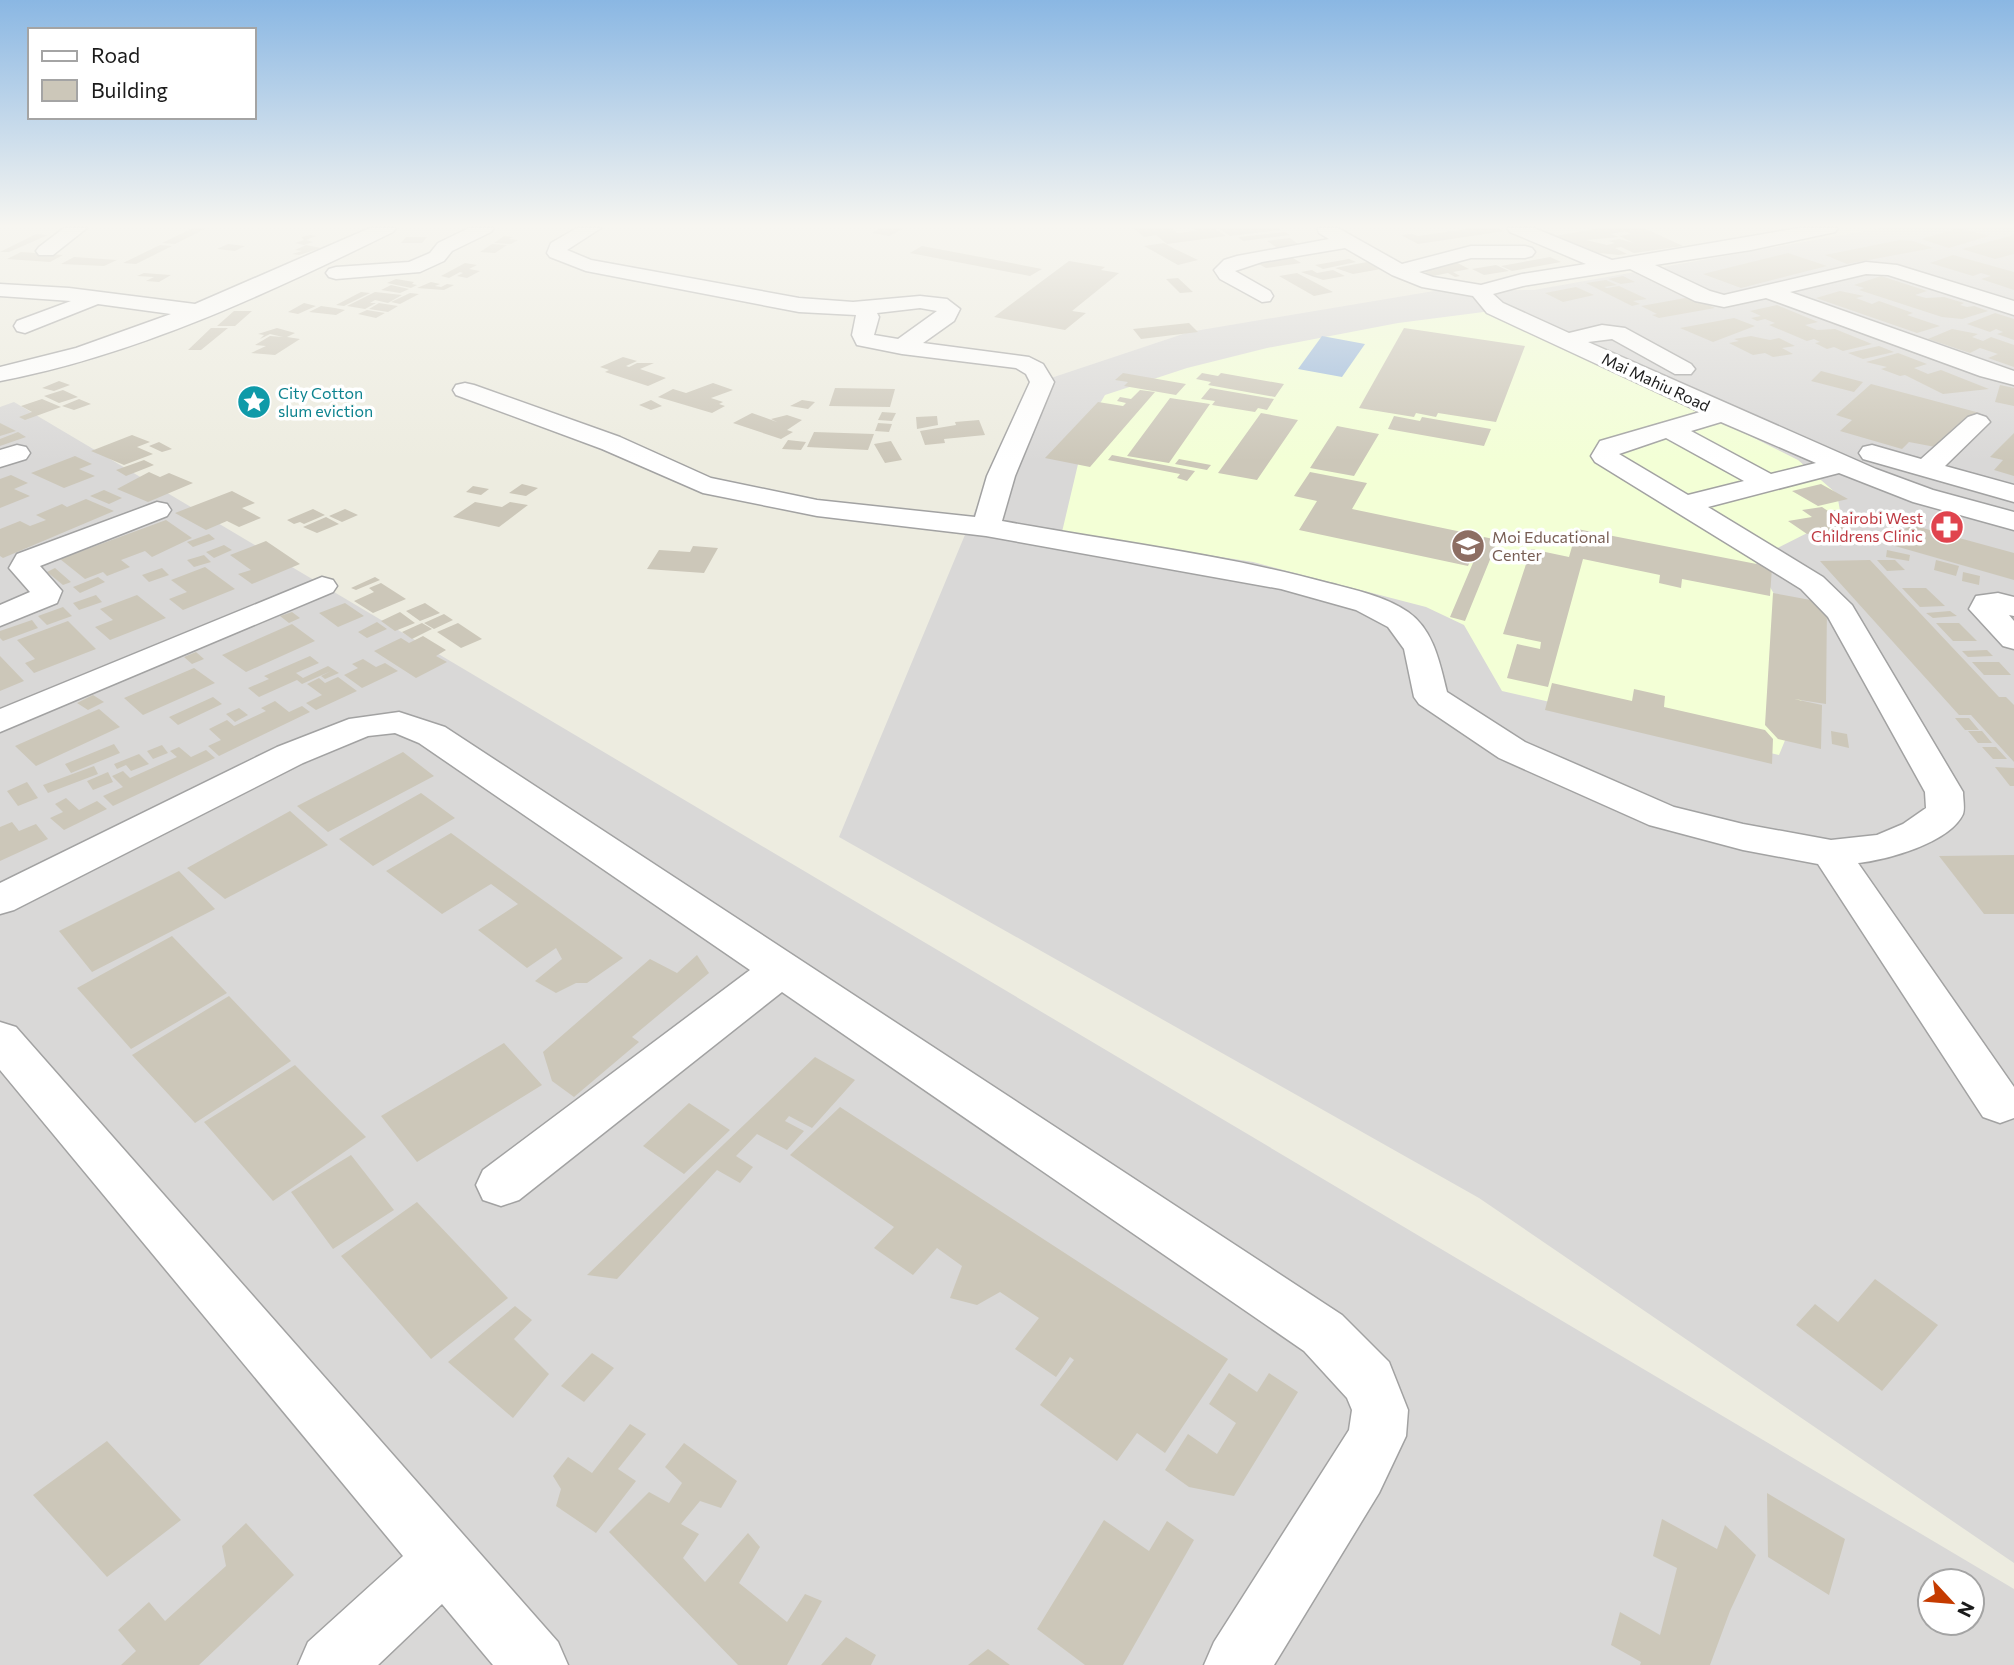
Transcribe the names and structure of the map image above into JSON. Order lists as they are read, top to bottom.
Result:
{
  "streets": {
    "street": ["Mai Mahiu Road"]
  },
  "places": {
    "place": ["City Cotton slum eviction"],
    "pharmacy": ["Nairobi West Childrens Clinic"],
    "school or university": ["Moi Educational Center"]
  },
  "legend": ["Road", "Building"],
  "north": "bottom right"
}
